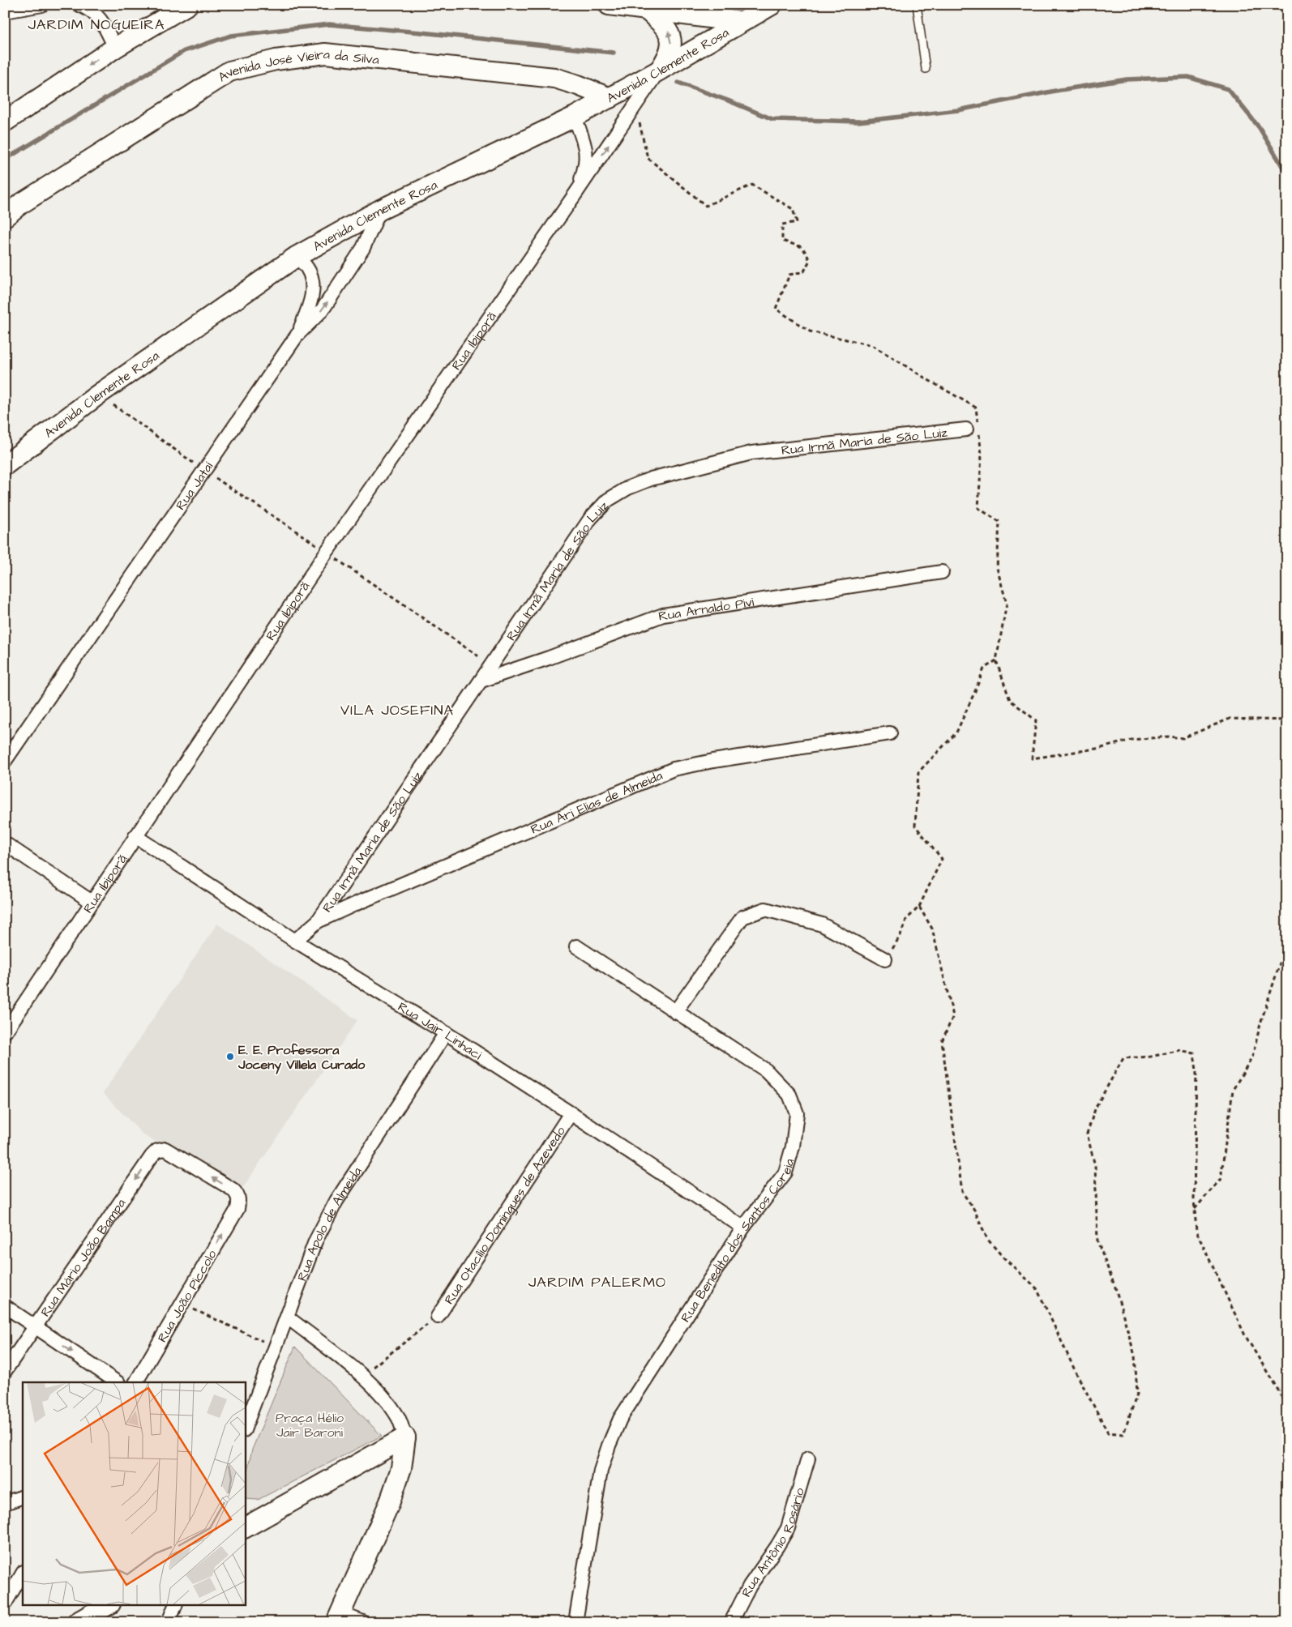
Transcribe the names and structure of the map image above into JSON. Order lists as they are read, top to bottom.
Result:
{
  "streets": {
    "main road": ["Avenida Clemente Rosa", "Avenida José Vieira da Silva"],
    "street": [
      "Rua Ibiporã",
      "Rua Irmã Maria de São Luiz",
      "Rua Jataí",
      "Rua Arnaldo Pivi",
      "Rua Ari Elias de Almeida",
      "Rua Jair Linhaci",
      "Rua Otacílio Domingues de Azevedo",
      "Rua Apolo de Almeida",
      "Rua Benedito dos Santos Coreia",
      "Rua Mário João Bampa",
      "Rua João Piccolo",
      "Rua Antônio Rosário"
    ]
  },
  "crossings": [
    ["Avenida Clemente Rosa", "Avenida José Vieira da Silva"],
    ["Avenida Clemente Rosa", "Rua Ibiporã"],
    ["Avenida Clemente Rosa", "Rua Jataí"],
    ["Rua Ibiporã", "Rua Jair Linhaci"],
    ["Rua Irmã Maria de São Luiz", "Rua Arnaldo Pivi"],
    ["Rua Irmã Maria de São Luiz", "Rua Ari Elias de Almeida"],
    ["Rua Irmã Maria de São Luiz", "Rua Jair Linhaci"],
    ["Rua Jair Linhaci", "Rua Otacílio Domingues de Azevedo"],
    ["Rua Jair Linhaci", "Rua Apolo de Almeida"],
    ["Rua Jair Linhaci", "Rua Benedito dos Santos Coreia"],
    ["Rua Mário João Bampa", "Rua João Piccolo"]
  ],
  "one_way": ["Rua Mário João Bampa"],
  "districts": ["JARDIM NOGUEIRA", "VILA JOSEFINA", "JARDIM PALERMO"],
  "parks": ["Praça Hélio Jair Baroni"],
  "places": ["E. E. Professora Joceny Villela Curado"]
}
